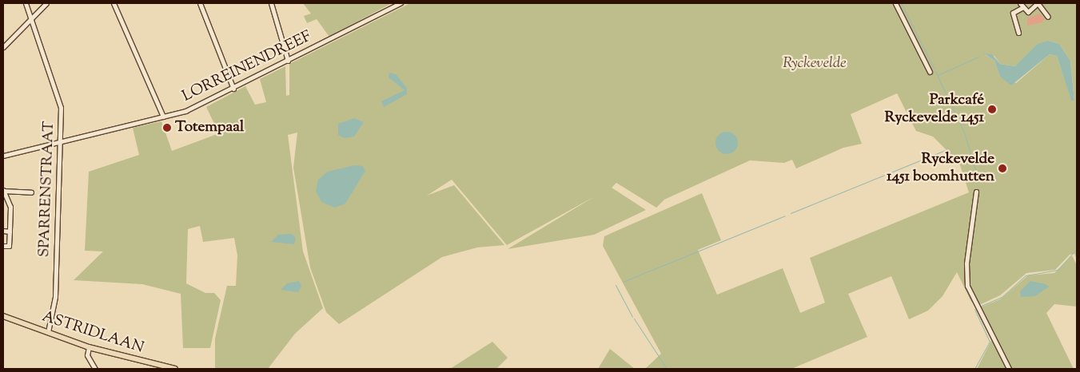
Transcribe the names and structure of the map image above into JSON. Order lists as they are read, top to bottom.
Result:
{
  "streets": {
    "main road": ["ASTRIDLAAN"],
    "street": ["LORREINENDREEF", "SPARRENSTRAAT"]
  },
  "crossings": [
    ["LORREINENDREEF", "SPARRENSTRAAT"],
    ["SPARRENSTRAAT", "ASTRIDLAAN"]
  ],
  "parks": ["Ryckevelde"],
  "places": ["Parkcafé Ryckevelde 1451", "Totempaal", "Ryckevelde 1451 boomhutten"]
}
